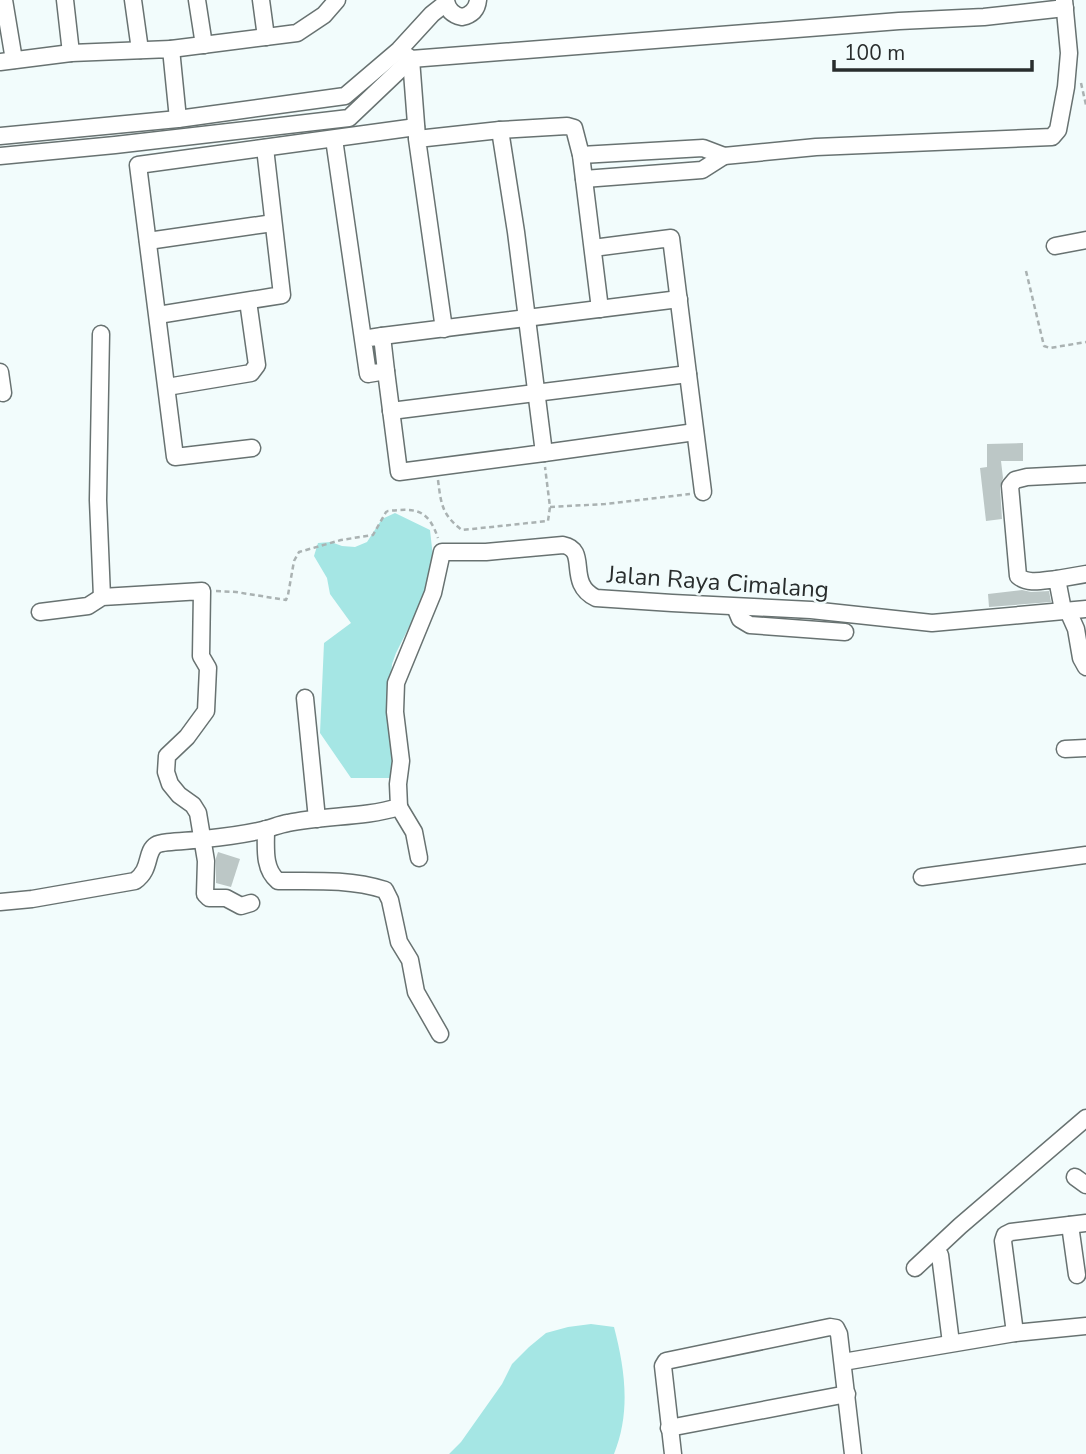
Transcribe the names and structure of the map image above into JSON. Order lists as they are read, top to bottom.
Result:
{
  "streets": {
    "street": ["Jalan Raya Cimalang"]
  },
  "scale_bar": "100 m"
}
